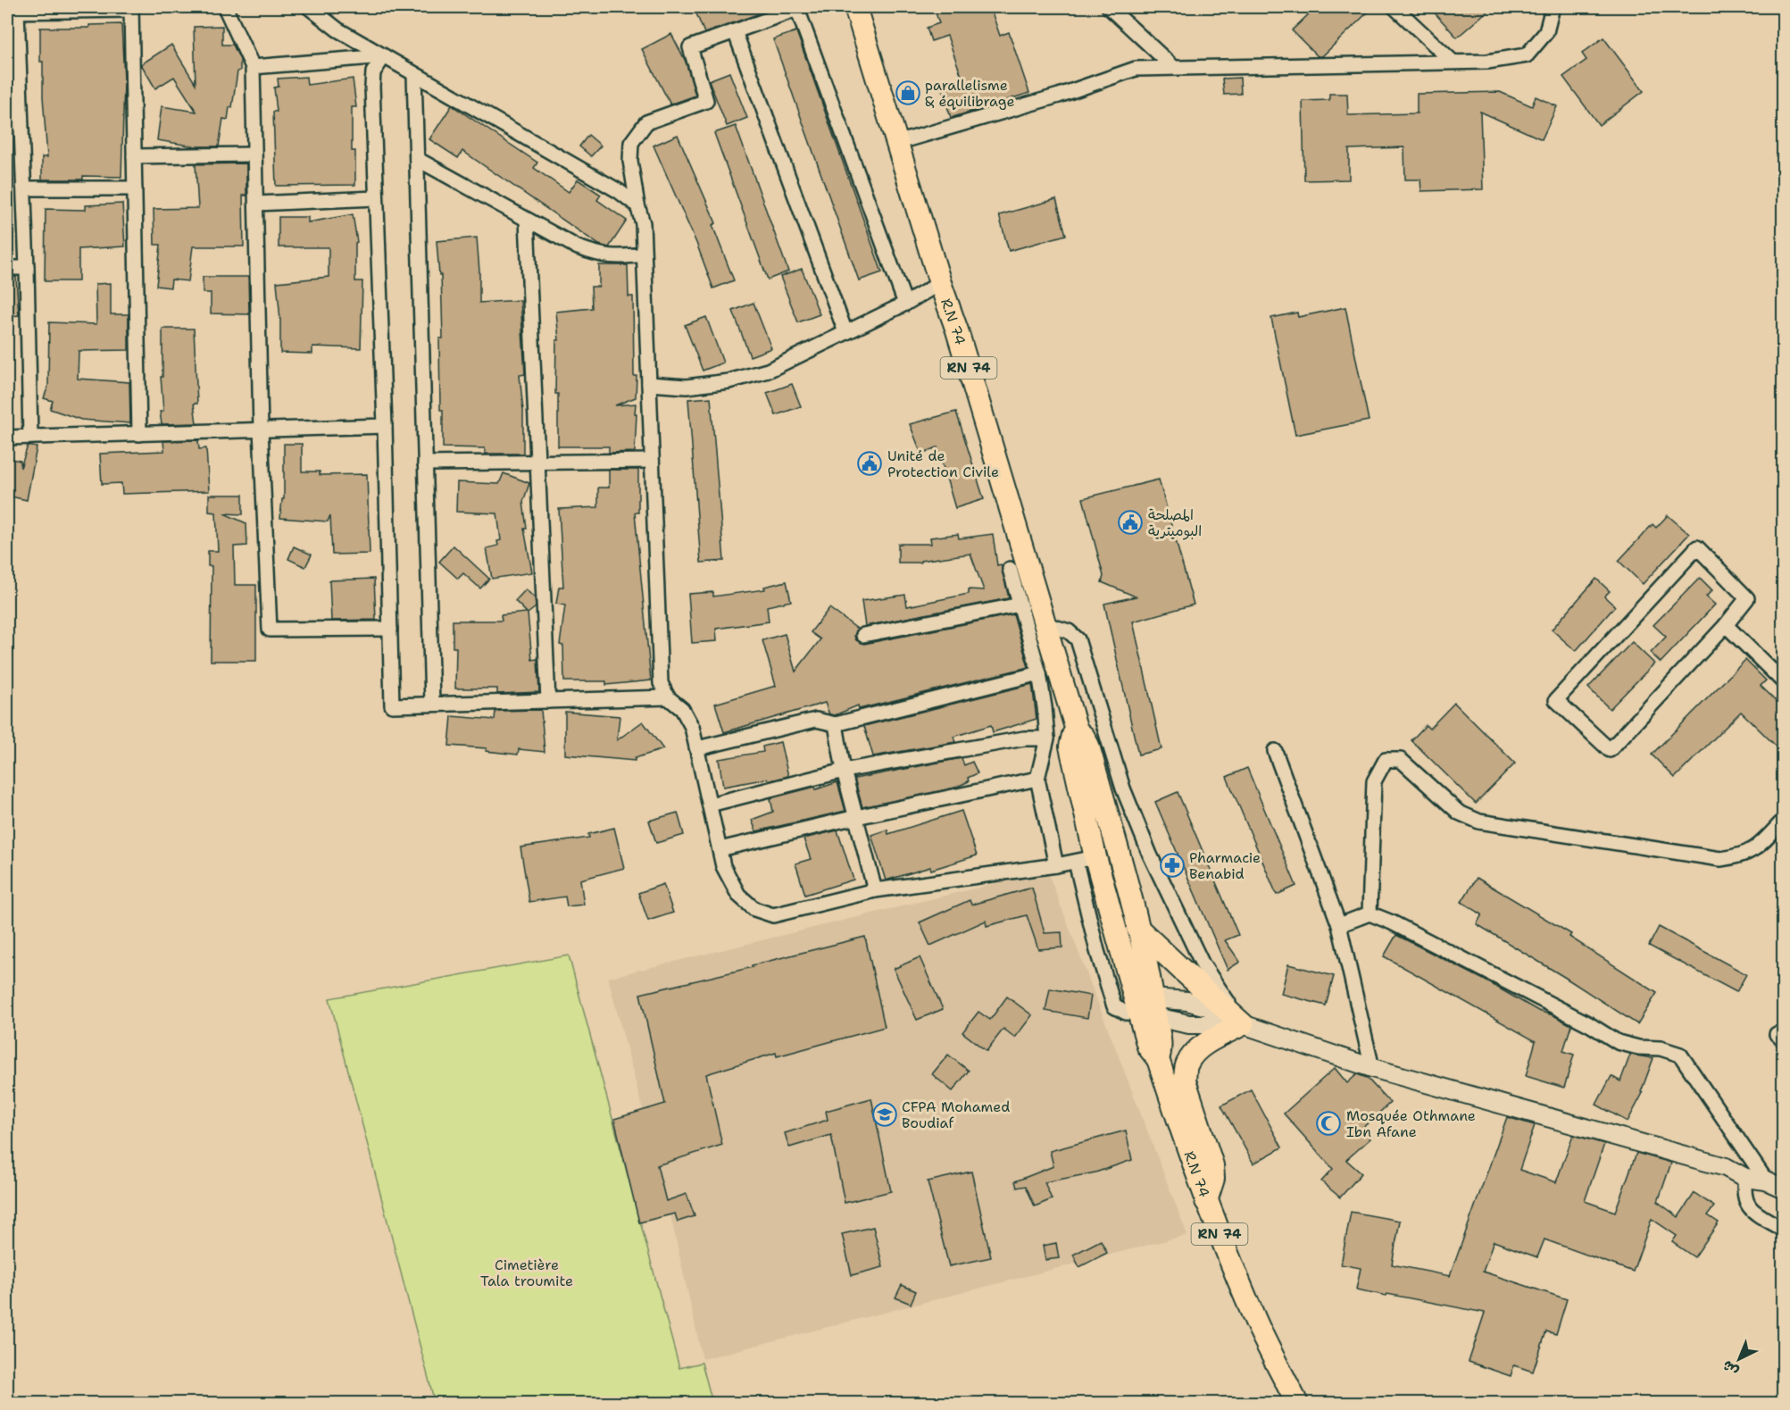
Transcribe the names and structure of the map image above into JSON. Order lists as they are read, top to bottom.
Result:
{
  "streets": {
    "main road": ["R.N 74", "RN 74"]
  },
  "parks": ["Cimetière Tala troumite"],
  "places": {
    "shop": ["parallelisme & équilibrage"],
    "public building": ["Unité de Protection Civile", "المصلحة البوميترية"],
    "pharmacy": ["Pharmacie Benabid"],
    "school or university": ["CFPA Mohamed Boudiaf"],
    "mosque": ["Mosquée Othmane Ibn Afane"]
  },
  "north": "bottom left"
}
